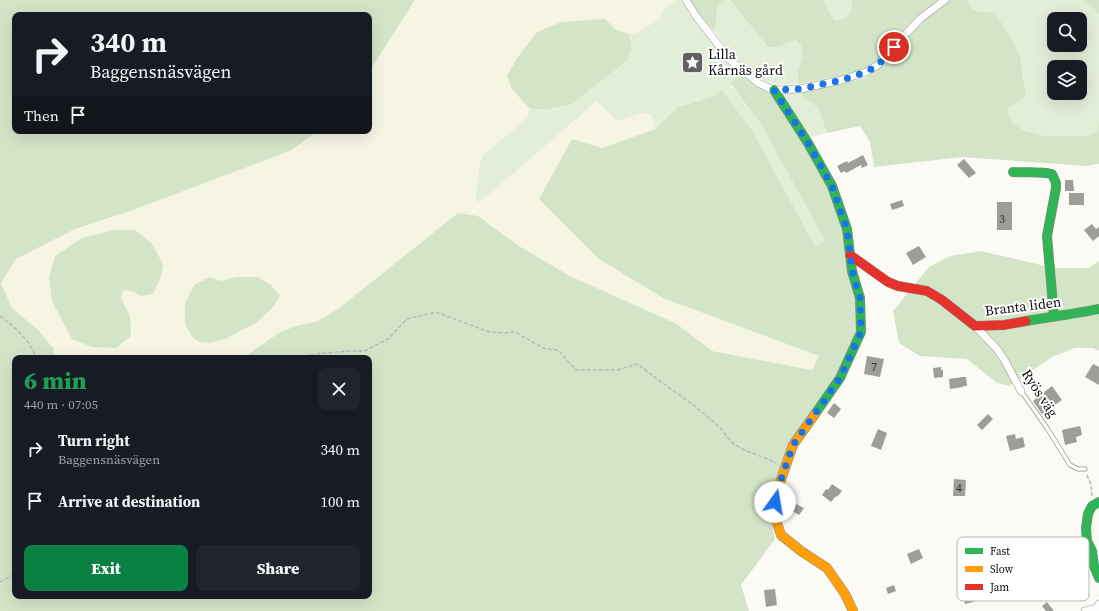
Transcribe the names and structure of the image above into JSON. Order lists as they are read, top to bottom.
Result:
{
  "streets": {
    "street": ["Branta liden", "Ryös väg"]
  },
  "crossings": [
    ["Branta liden", "Ryös väg"]
  ],
  "places": {
    "place": ["Lilla Kårnäs gård"]
  },
  "house_numbers": ["3", "7", "4"],
  "legend": ["Fast", "Slow", "Jam"],
  "page": {
    "turn": ["340 m", "Baggensnäsvägen"],
    "then": "Then",
    "heading": ["6 min", "440 m · 07:05"],
    "list": [
      {
        "name": "Turn right",
        "note": "Baggensnäsvägen",
        "value": "340 m"
      },
      {
        "name": "Arrive at destination",
        "value": "100 m"
      }
    ],
    "buttons": ["Exit", "Share"]
  }
}
